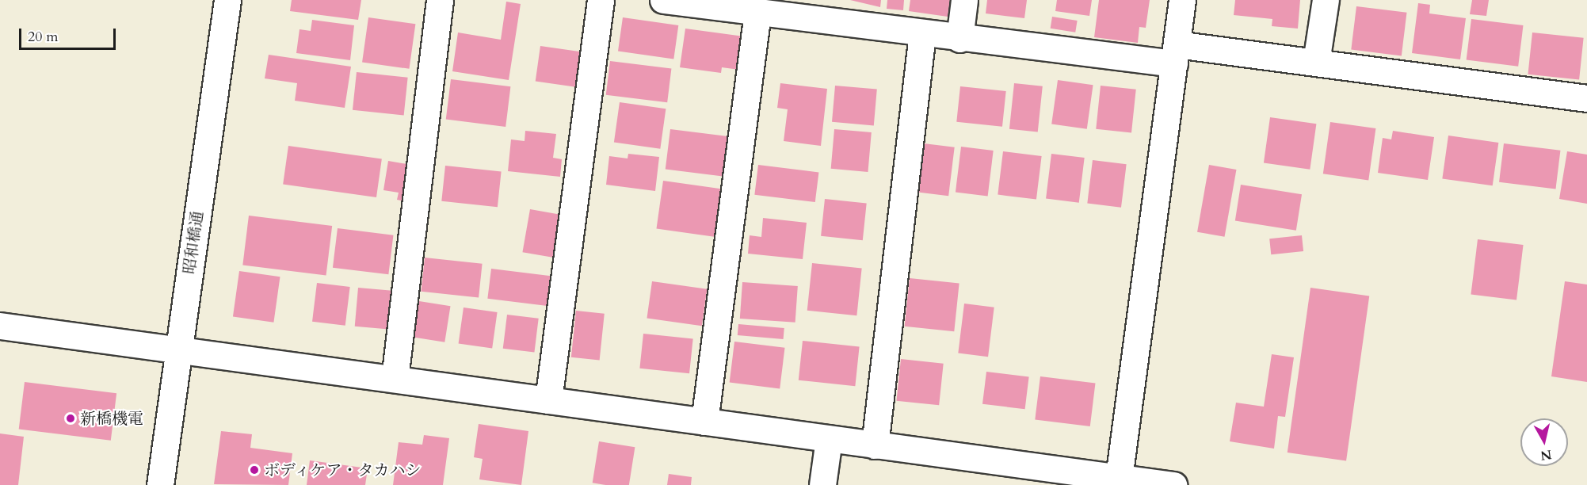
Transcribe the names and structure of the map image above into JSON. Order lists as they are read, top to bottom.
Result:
{
  "streets": {
    "street": ["昭和橋通"]
  },
  "places": ["新橋機電", "ボディケア・タカハシ"],
  "scale_bar": "20 m",
  "north": "bottom"
}
